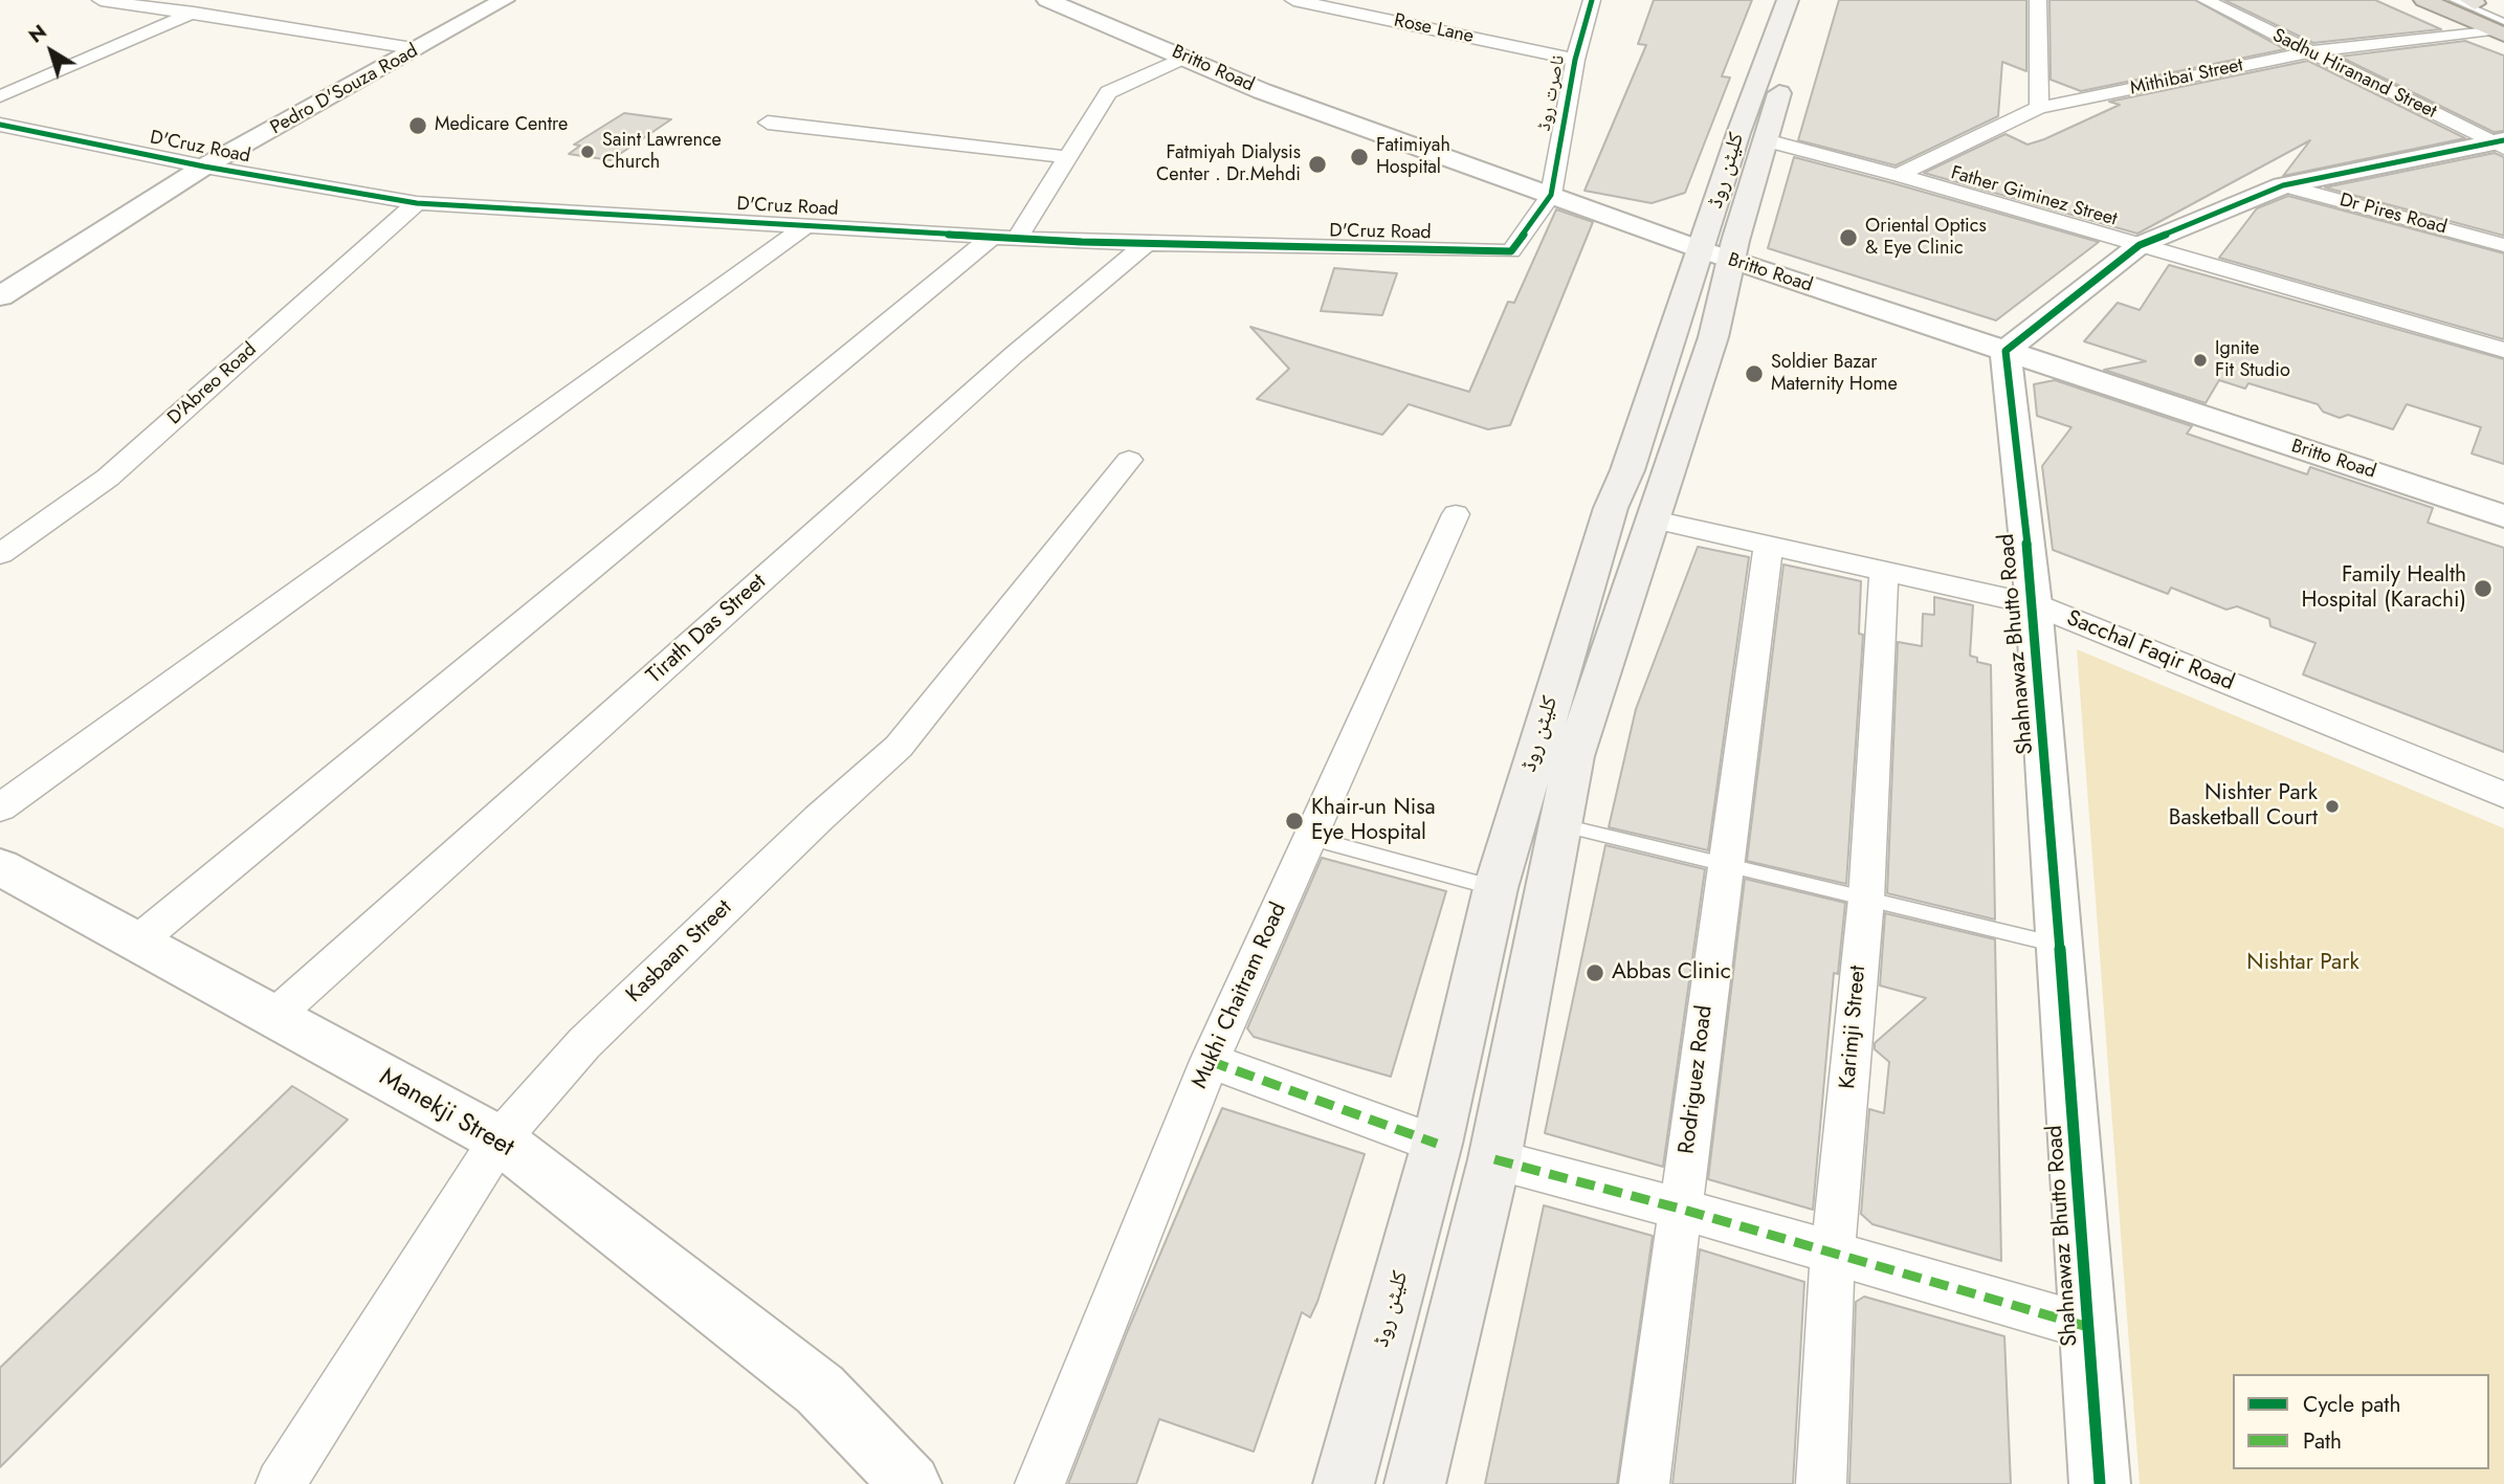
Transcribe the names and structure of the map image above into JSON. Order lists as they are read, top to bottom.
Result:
{
  "streets": {
    "main road": ["کلیٹن روڈ"],
    "street": [
      "Rose Lane",
      "Britto Road",
      "Sadhu Hiranand Street",
      "Mithibai Street",
      "Pedro D'Souza Road",
      "ناصرت روڈ",
      "D'Cruz Road",
      "Father Giminez Street",
      "Dr Pires Road",
      "D'Abreo Road",
      "Tirath Das Street",
      "Shahnawaz Bhutto Road",
      "Sacchal Faqir Road",
      "Kasbaan Street",
      "Mukhi Chaitram Road",
      "Karimji Street",
      "Rodriguez Road",
      "Manekji Street"
    ]
  },
  "crossings": [
    ["Rose Lane", "ناصرت روڈ"],
    ["Britto Road", "ناصرت روڈ"],
    ["Britto Road", "D'Cruz Road"],
    ["Britto Road", "کلیٹن روڈ"],
    ["Britto Road", "Shahnawaz Bhutto Road"],
    ["Sadhu Hiranand Street", "Mithibai Street"],
    ["Mithibai Street", "Father Giminez Street"],
    ["Pedro D'Souza Road", "D'Cruz Road"],
    ["ناصرت روڈ", "D'Cruz Road"],
    ["D'Cruz Road", "D'Abreo Road"],
    ["D'Cruz Road", "Tirath Das Street"],
    ["کلیٹن روڈ", "Father Giminez Street"],
    ["کلیٹن روڈ", "Sacchal Faqir Road"],
    ["Tirath Das Street", "Manekji Street"],
    ["Shahnawaz Bhutto Road", "Sacchal Faqir Road"],
    ["Sacchal Faqir Road", "Karimji Street"],
    ["Sacchal Faqir Road", "Rodriguez Road"],
    ["Kasbaan Street", "Manekji Street"]
  ],
  "parks": ["Nishtar Park"],
  "places": [
    "Medicare Centre",
    "Saint Lawrence Church",
    "Fatimiyah Hospital",
    "Fatmiyah Dialysis Center . Dr.Mehdi",
    "Oriental Optics & Eye Clinic",
    "Ignite Fit Studio",
    "Soldier Bazar Maternity Home",
    "Family Health Hospital (Karachi)",
    "Nishter Park Basketball Court",
    "Khair-un Nisa Eye Hospital",
    "Abbas Clinic"
  ],
  "legend": ["Cycle path", "Path"],
  "north": "top left"
}
